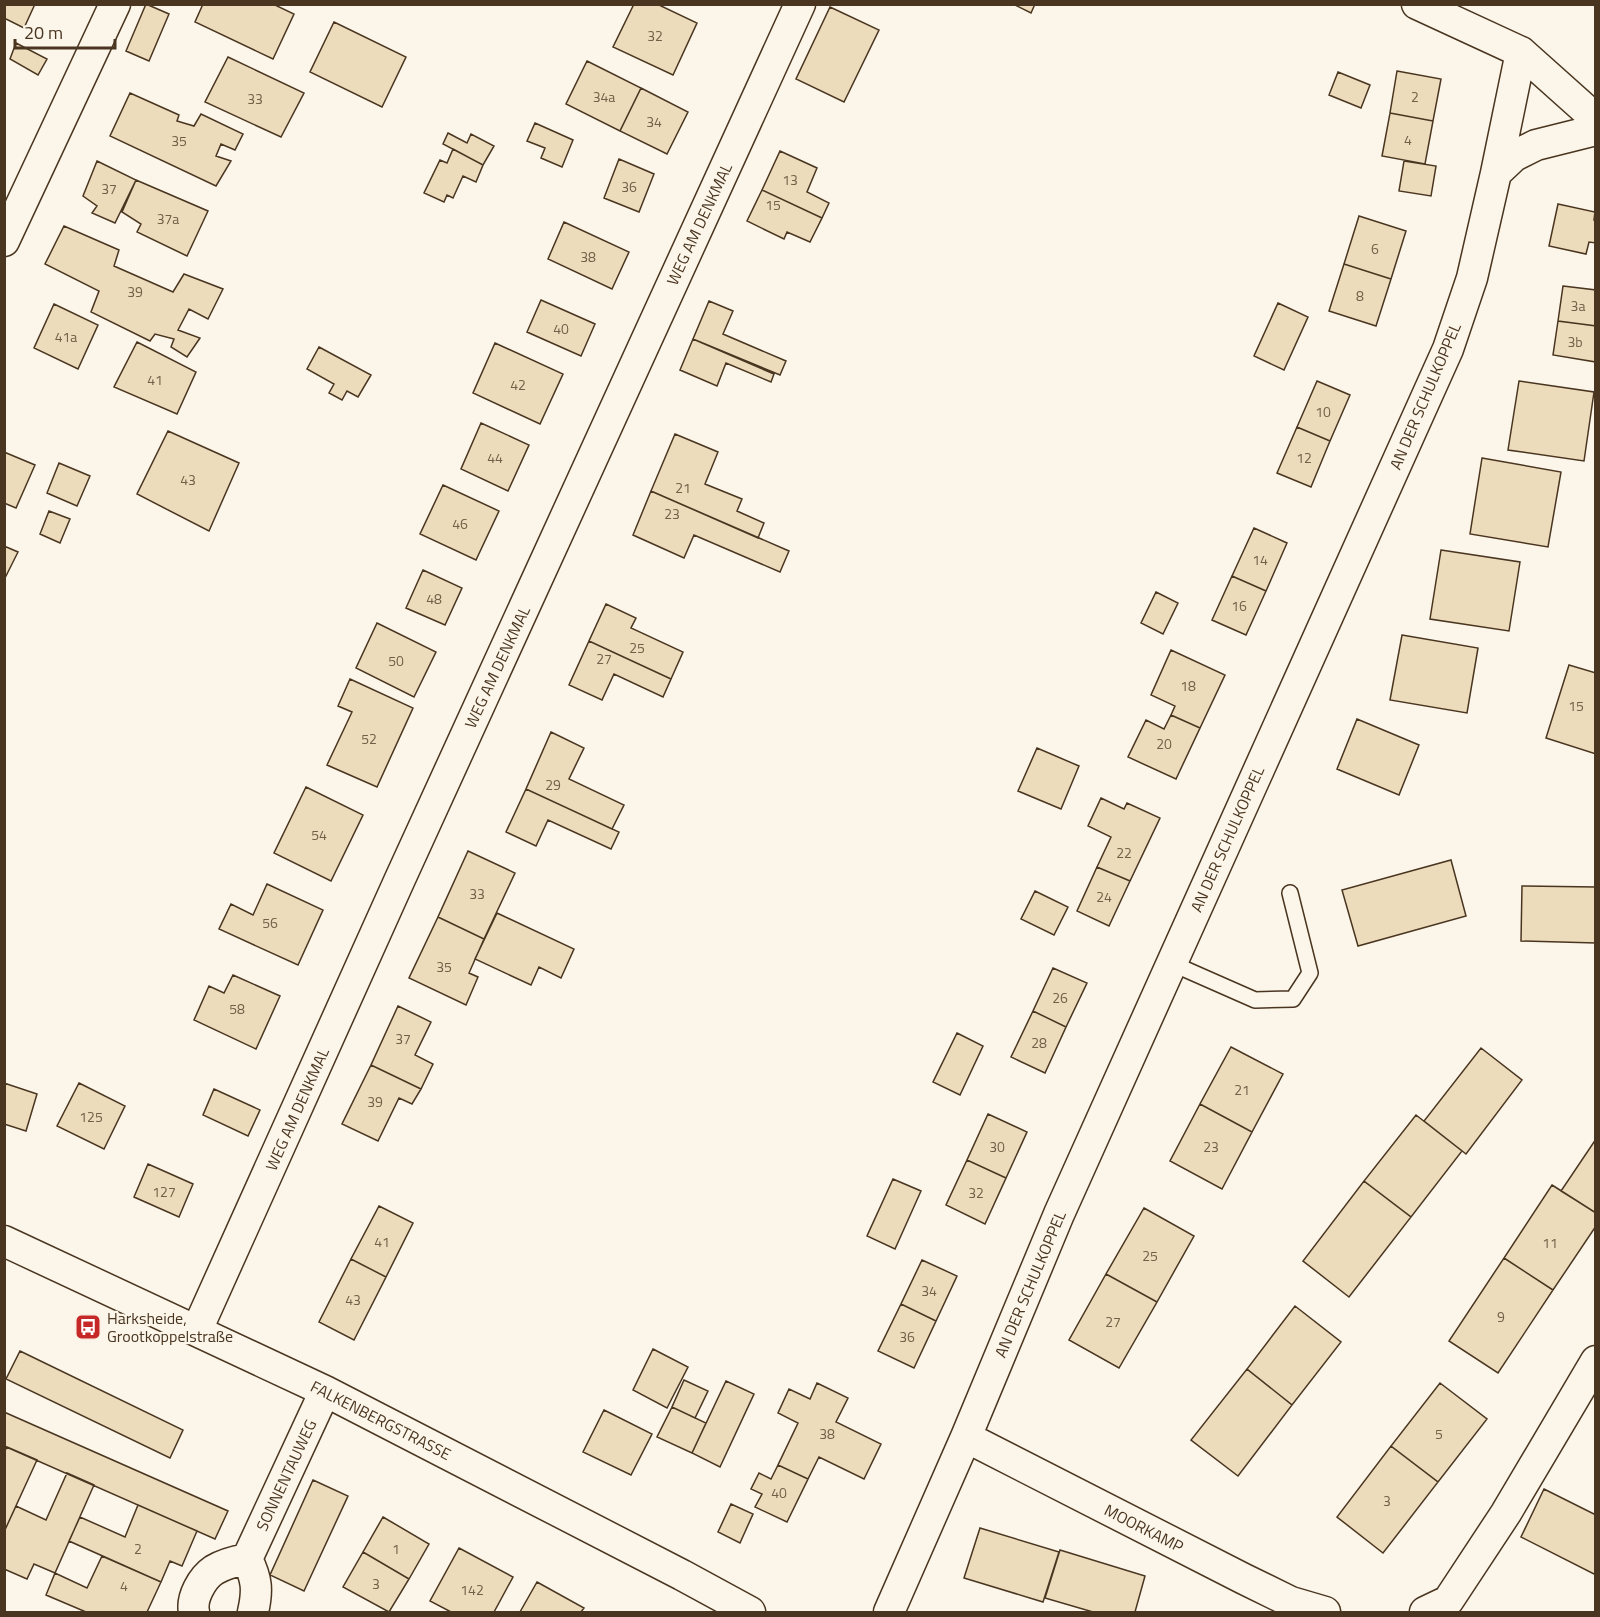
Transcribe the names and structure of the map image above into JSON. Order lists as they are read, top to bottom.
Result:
{
  "streets": {
    "street": [
      "WEG AM DENKMAL",
      "AN DER SCHULKOPPEL",
      "FALKENBERGSTRASSE",
      "SONNENTAUWEG",
      "MOORKAMP"
    ]
  },
  "crossings": [
    ["WEG AM DENKMAL", "FALKENBERGSTRASSE"],
    ["AN DER SCHULKOPPEL", "MOORKAMP"],
    ["FALKENBERGSTRASSE", "SONNENTAUWEG"]
  ],
  "places": {
    "bus stop": ["Harksheide, Grootkoppelstraße"]
  },
  "house_numbers": [
    "32",
    "34a",
    "2",
    "33",
    "34",
    "4",
    "35",
    "13",
    "36",
    "37",
    "15",
    "37a",
    "6",
    "38",
    "39",
    "8",
    "3a",
    "40",
    "41a",
    "3b",
    "41",
    "42",
    "10",
    "44",
    "12",
    "43",
    "21",
    "23",
    "46",
    "14",
    "48",
    "16",
    "25",
    "27",
    "50",
    "18",
    "15",
    "52",
    "20",
    "29",
    "54",
    "22",
    "33",
    "24",
    "56",
    "35",
    "26",
    "58",
    "37",
    "28",
    "21",
    "39",
    "125",
    "30",
    "23",
    "127",
    "32",
    "41",
    "11",
    "25",
    "34",
    "43",
    "9",
    "27",
    "36",
    "38",
    "5",
    "40",
    "3",
    "2",
    "1",
    "3",
    "4",
    "142"
  ],
  "scale_bar": "20 m"
}
